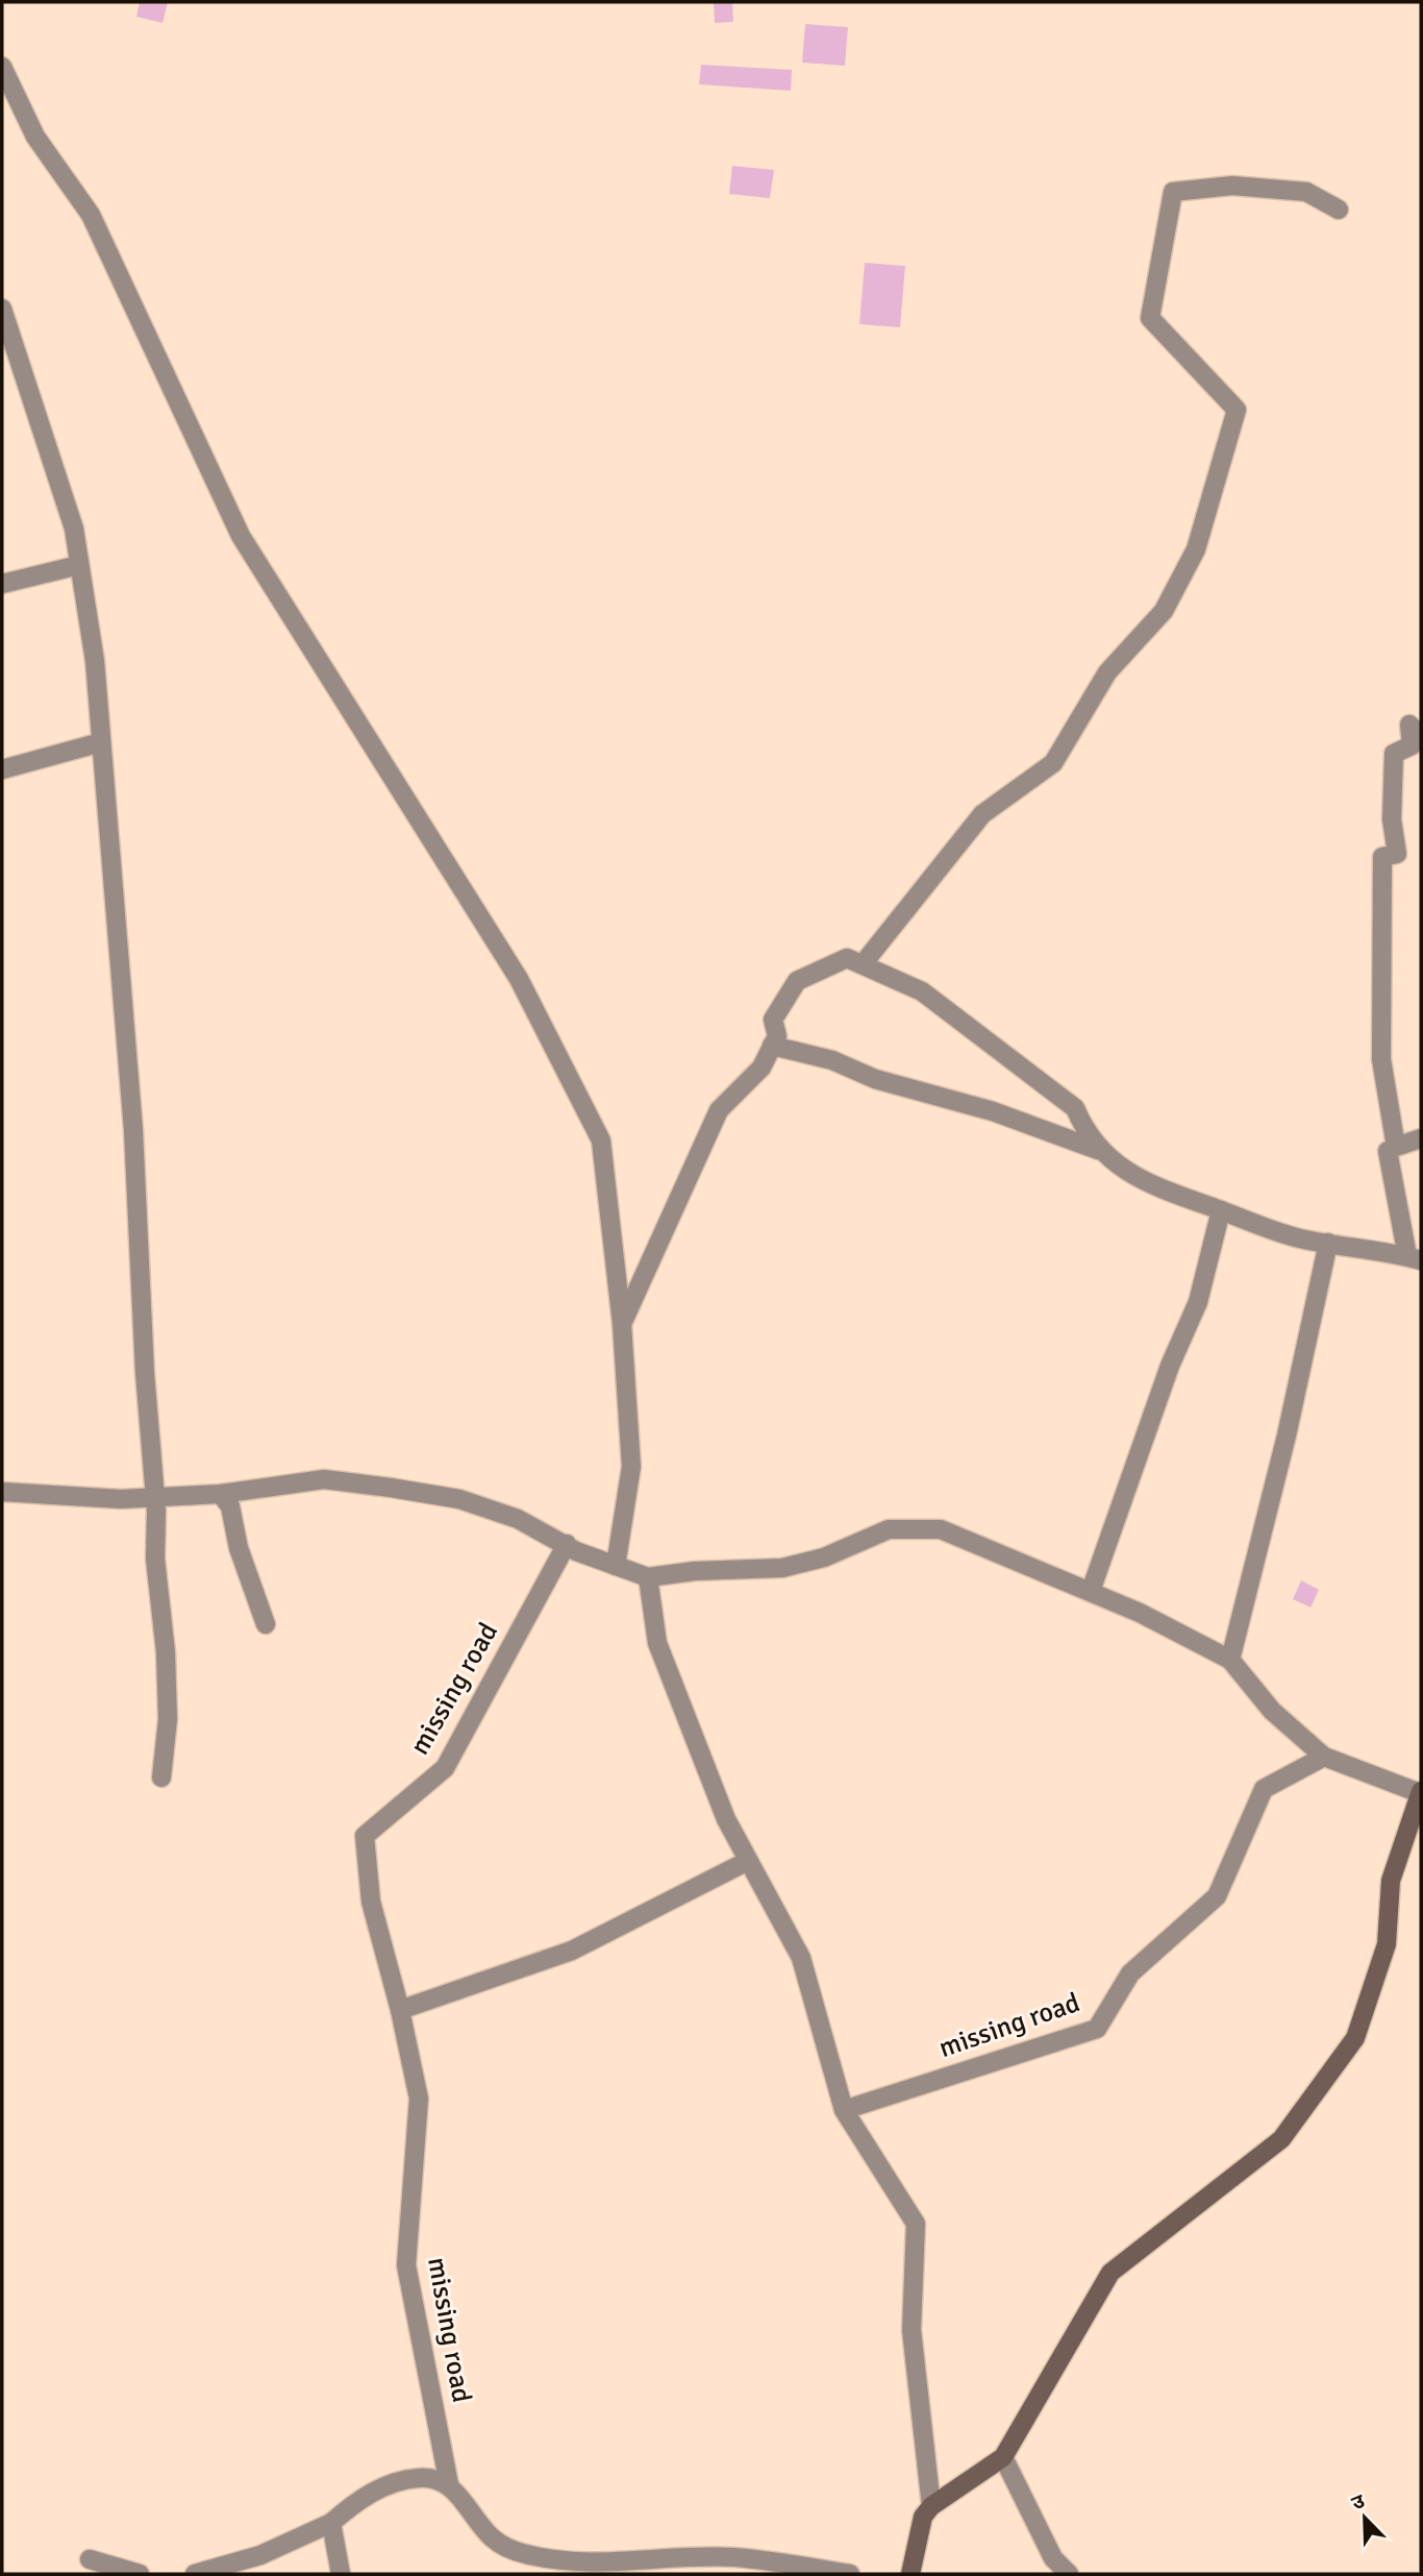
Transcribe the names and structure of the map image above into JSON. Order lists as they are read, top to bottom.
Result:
{
  "streets": {
    "street": ["missing road"]
  },
  "north": "top left"
}
